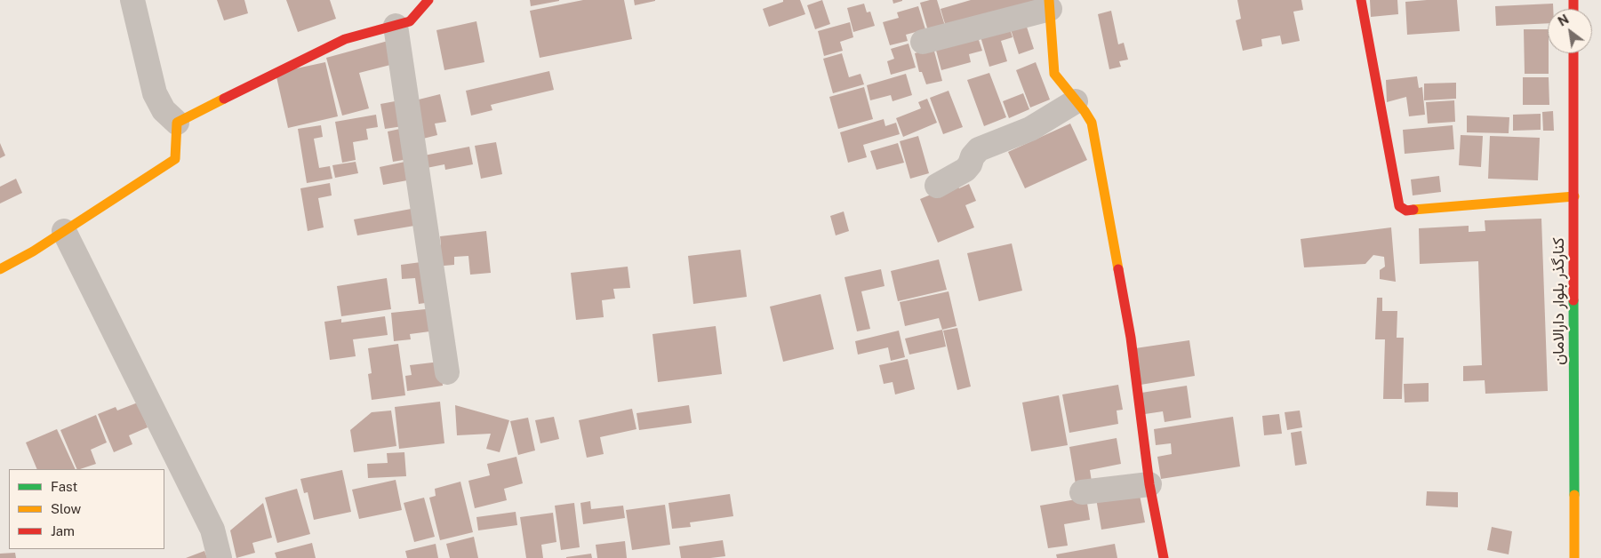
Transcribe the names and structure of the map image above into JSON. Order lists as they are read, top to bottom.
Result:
{
  "streets": {
    "street": ["کنارگذر بلوار دارالامان"]
  },
  "legend": ["Fast", "Slow", "Jam"],
  "north": "top left"
}
